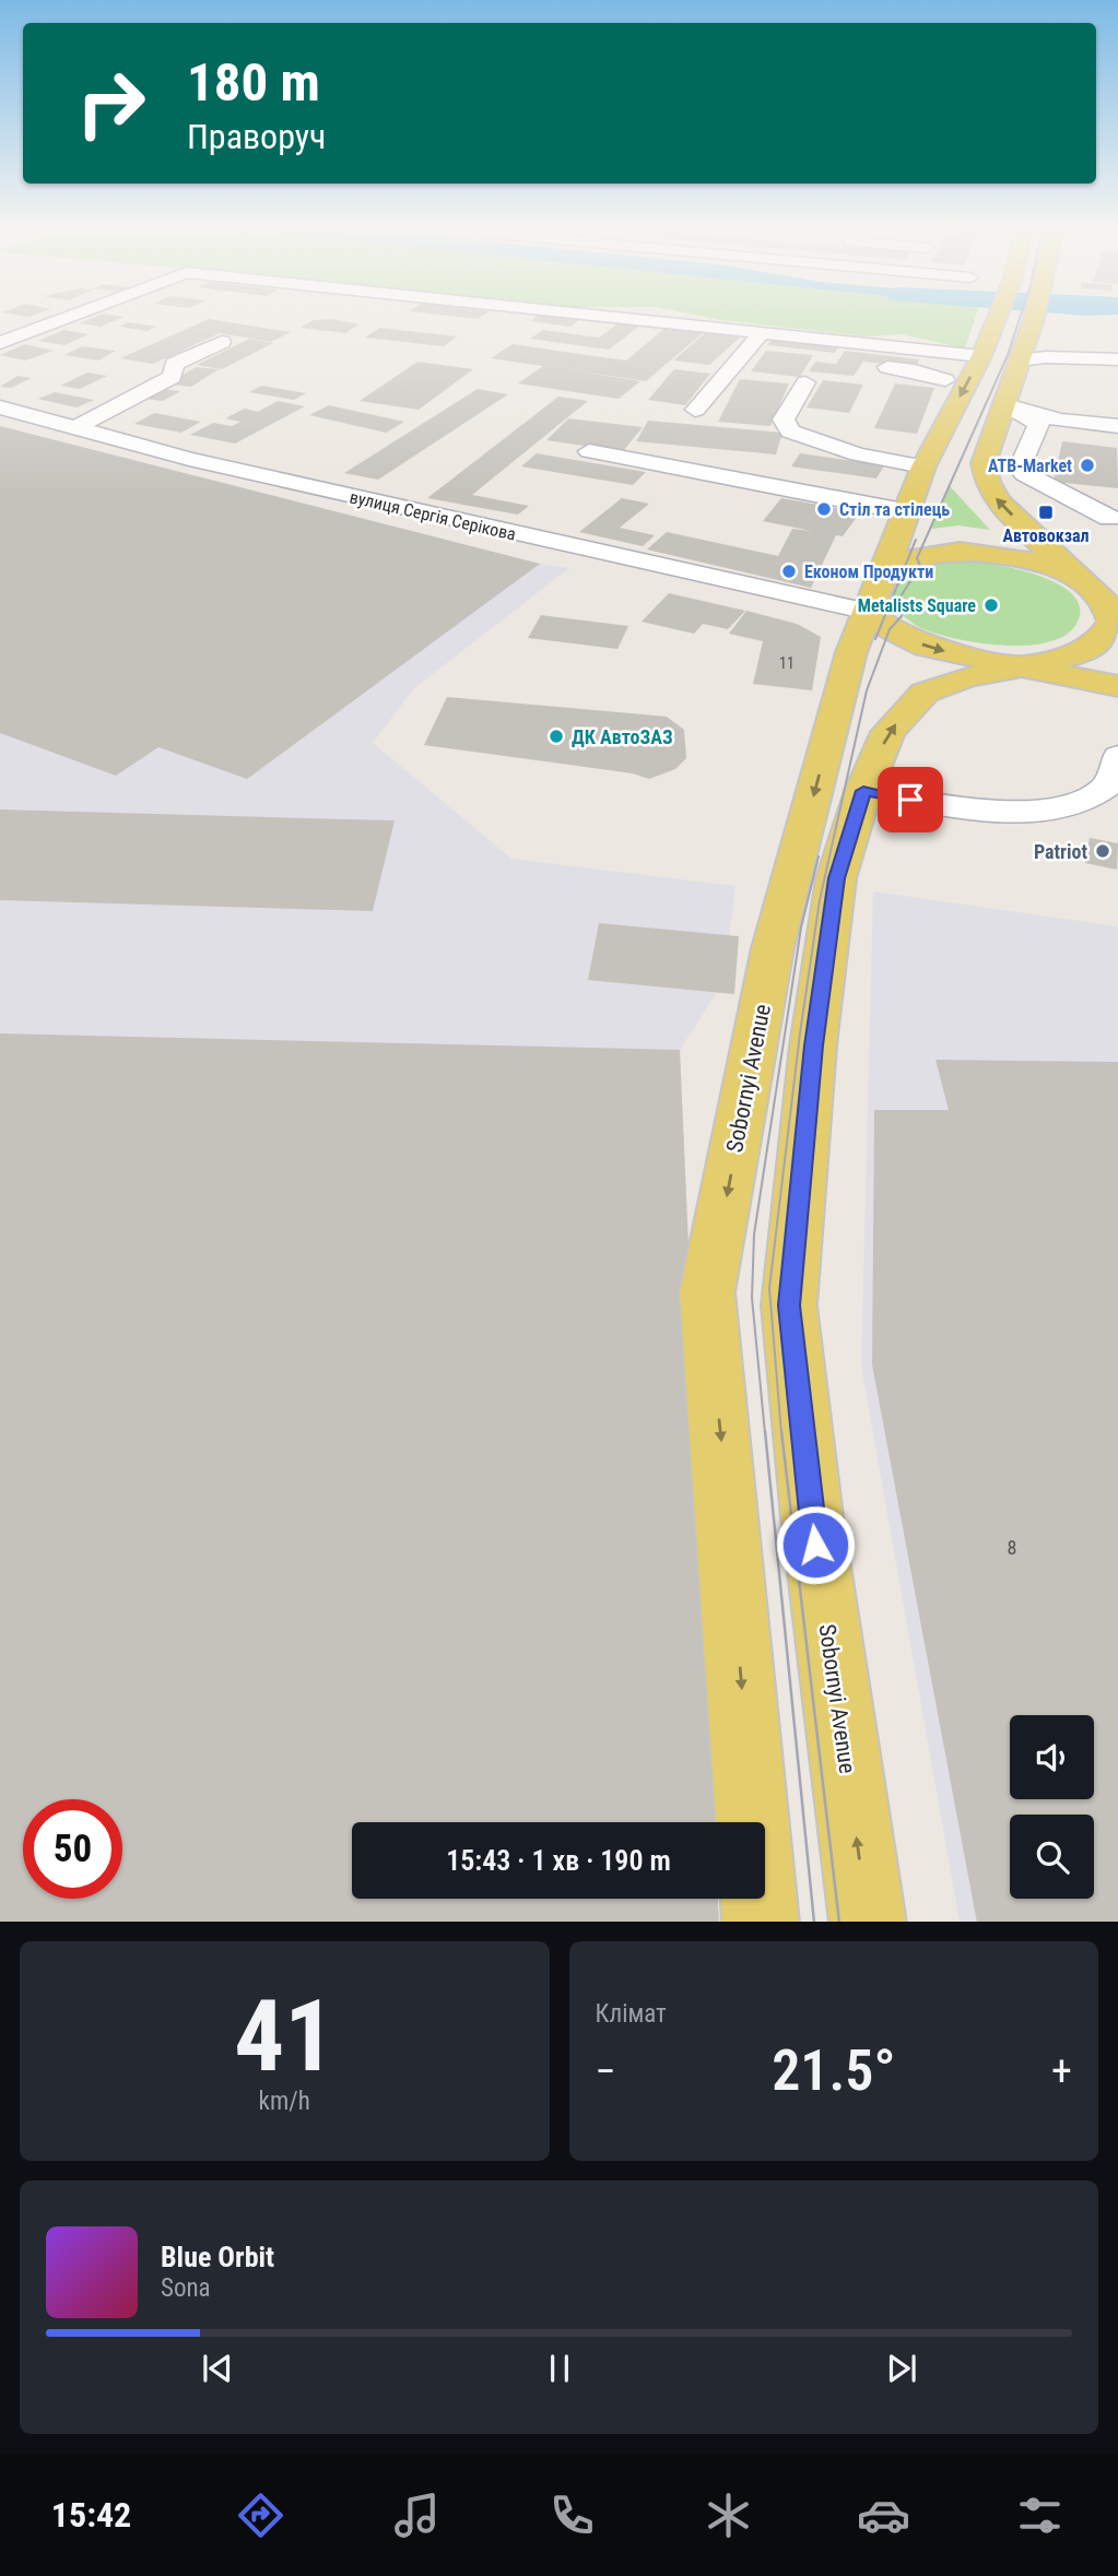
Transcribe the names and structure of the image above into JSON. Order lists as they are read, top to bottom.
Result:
{
  "streets": {
    "main road": ["Sobornyi Avenue"],
    "street": ["вулиця Сергія Серікова"]
  },
  "crossings": [
    ["вулиця Сергія Серікова", "Sobornyi Avenue"]
  ],
  "places": {
    "other": [
      "ATB-Market",
      "Стіл та стілець",
      "Економ Продукти",
      "Metalists Square",
      "ДК АвтоЗАЗ",
      "Patriot"
    ],
    "transit": ["Автовокзал"]
  },
  "house_numbers": ["11", "8"],
  "page": {
    "turn": ["180 m", "Праворуч"],
    "limit": "50",
    "trip": "15:43 · 1 хв · 190 m",
    "tile": [
      ["41", "km/h"],
      "Клімат"
    ],
    "heat": ["−", "21.5°", "+"],
    "song": ["Blue Orbit", "Sona"],
    "tabs": "15:42"
  }
}
